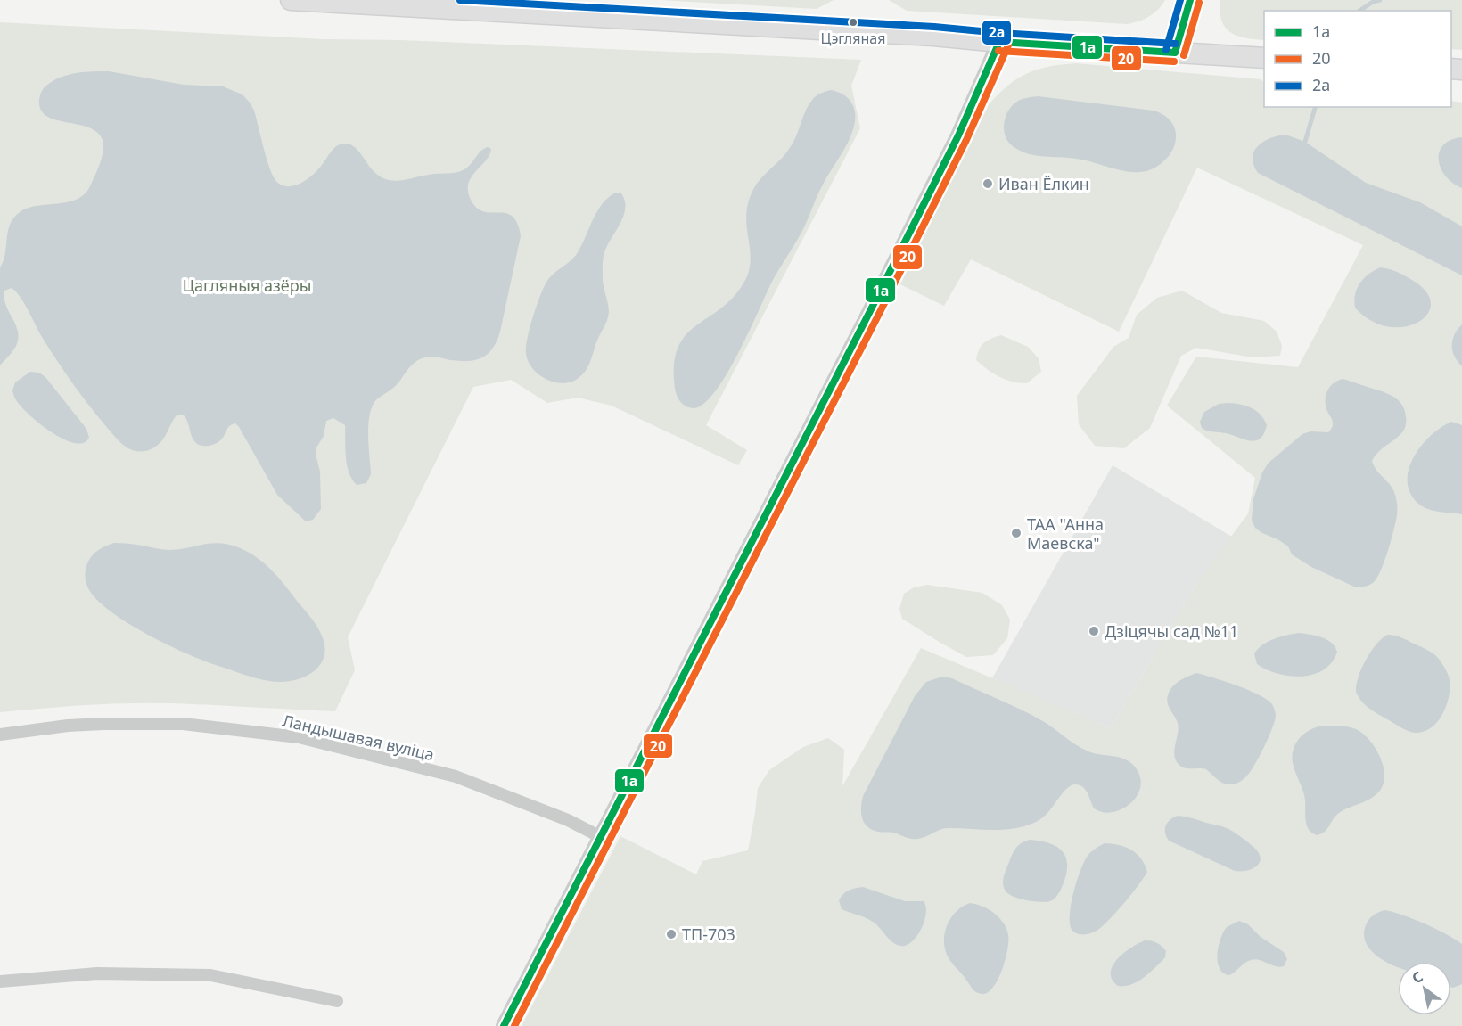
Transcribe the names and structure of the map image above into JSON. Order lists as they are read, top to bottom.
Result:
{
  "streets": {
    "street": ["Ландышавая вуліца"]
  },
  "parks": ["Цагляныя азёры"],
  "places": [
    "Цэгляная",
    "Иван Ёлкин",
    "ТАА \"Анна Маевска\"",
    "Дзіцячы сад №11",
    "ТП-703"
  ],
  "lines": ["transit line 1а", "transit line 2а", "transit line 20"],
  "legend": ["1а", "20", "2а"],
  "north": "top left"
}
